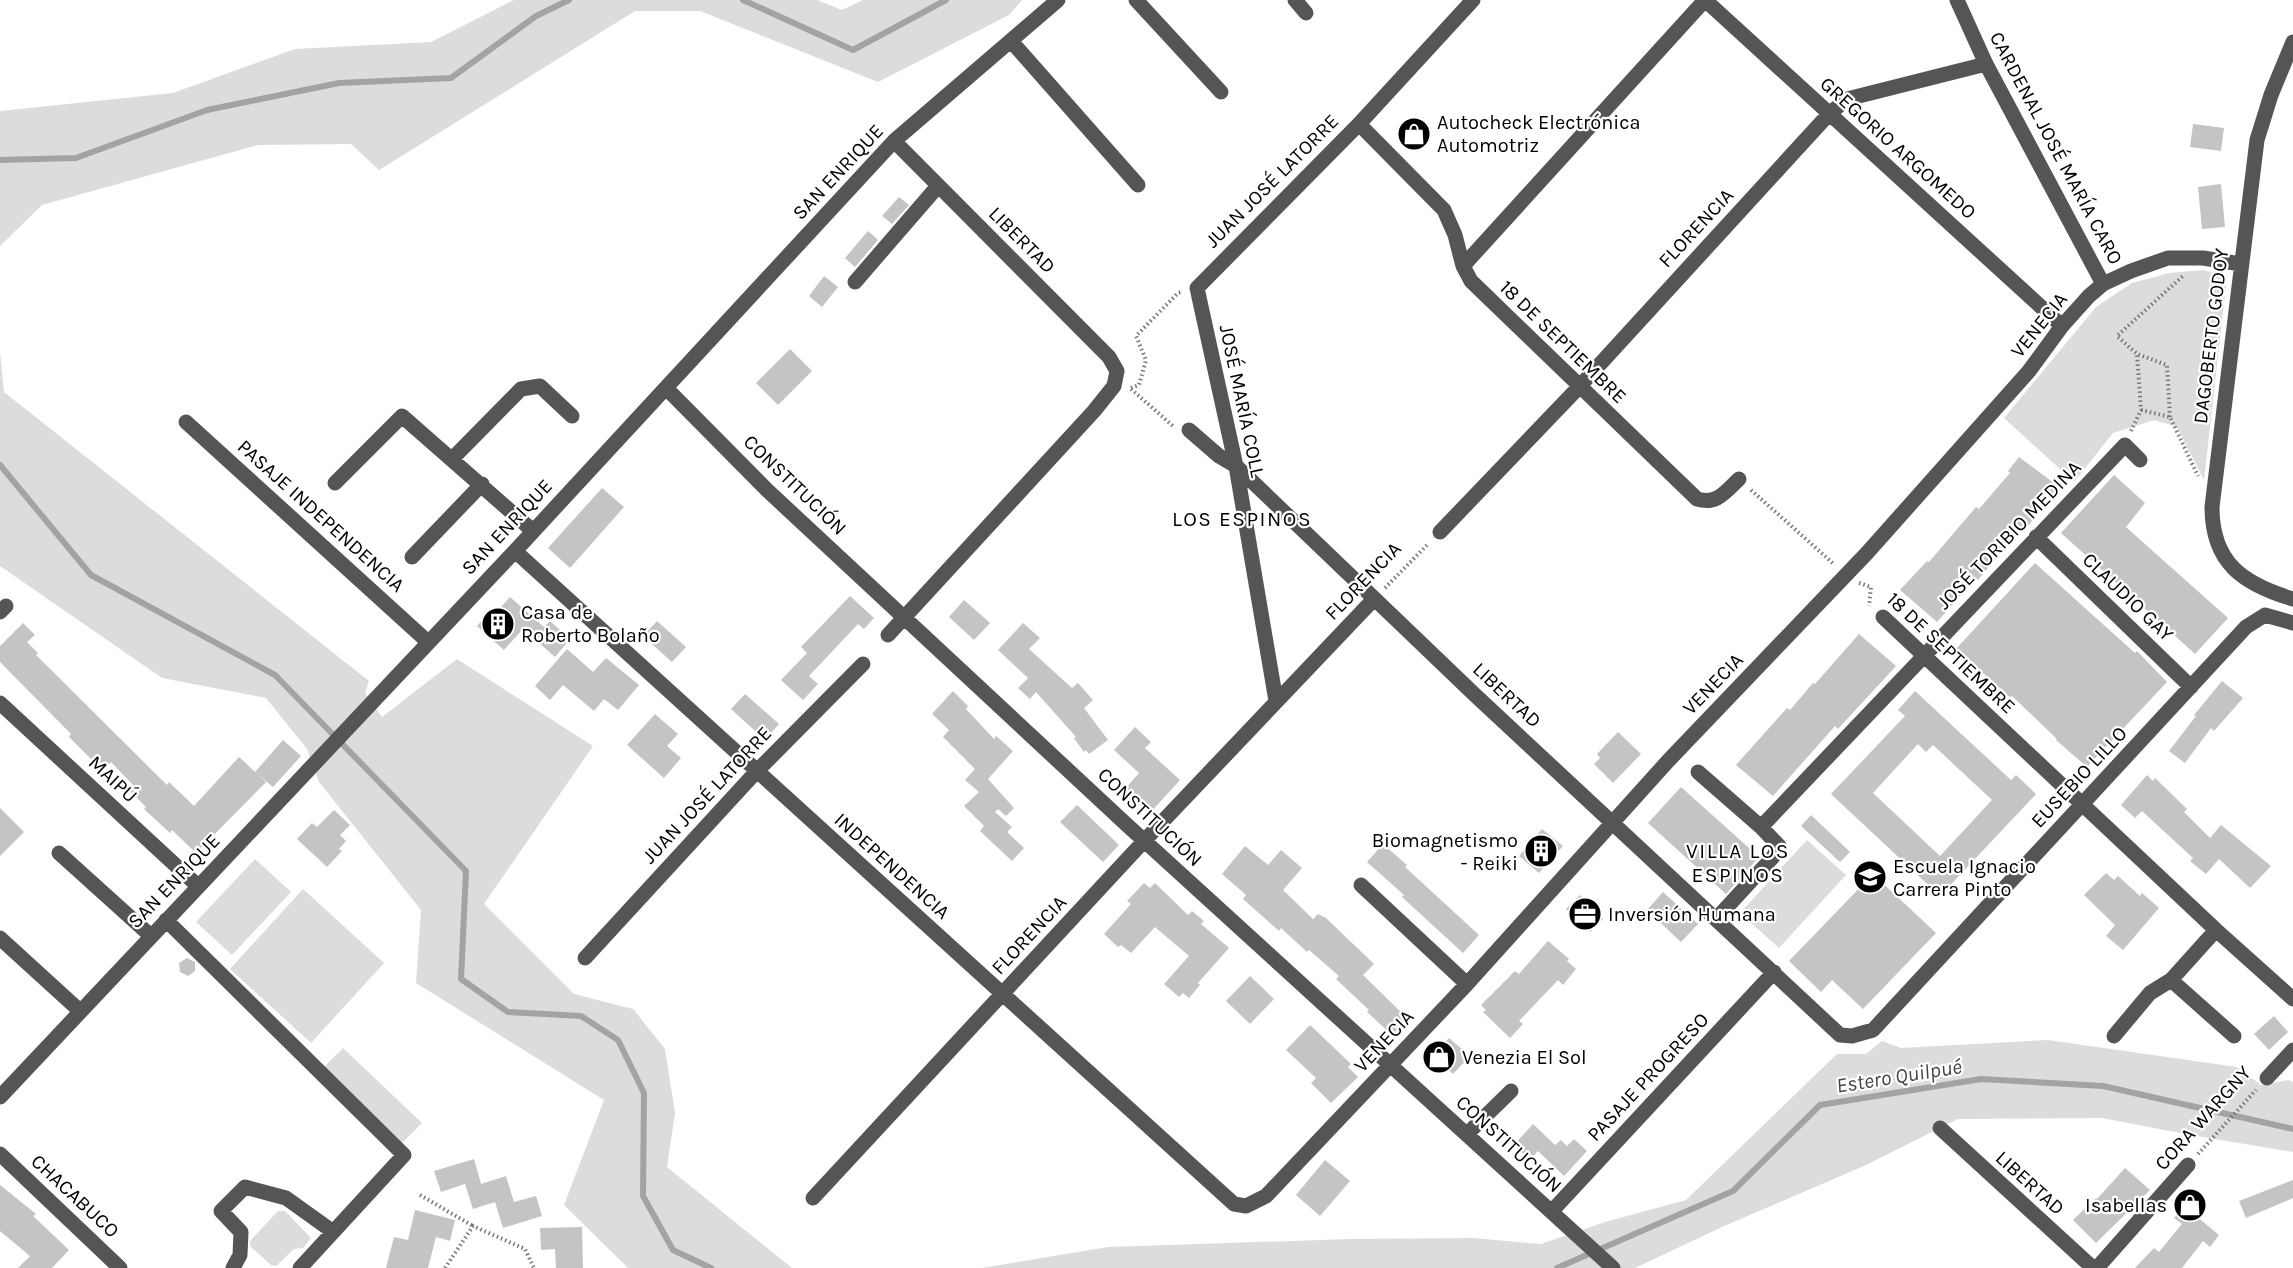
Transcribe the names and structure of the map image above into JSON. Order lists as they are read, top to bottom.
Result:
{
  "streets": {
    "street": [
      "GREGORIO ARGOMEDO",
      "CARDENAL JOSÉ MARÍA CARO",
      "SAN ENRIQUE",
      "JUAN JOSÉ LATORRE",
      "FLORENCIA",
      "LIBERTAD",
      "VENECIA",
      "DAGOBERTO GODOY",
      "18 DE SEPTIEMBRE",
      "JOSÉ MARÍA COLL",
      "CONSTITUCIÓN",
      "PASAJE INDEPENDENCIA",
      "JOSÉ TORIBIO MEDINA",
      "CLAUDIO GAY",
      "EUSEBIO LILLO",
      "MAIPÚ",
      "INDEPENDENCIA",
      "PASAJE PROGRESO",
      "CORA WARGNY",
      "CHACABUCO"
    ]
  },
  "crossings": [
    ["GREGORIO ARGOMEDO", "FLORENCIA"],
    ["GREGORIO ARGOMEDO", "VENECIA"],
    ["CARDENAL JOSÉ MARÍA CARO", "FLORENCIA"],
    ["CARDENAL JOSÉ MARÍA CARO", "VENECIA"],
    ["SAN ENRIQUE", "LIBERTAD"],
    ["SAN ENRIQUE", "CONSTITUCIÓN"],
    ["SAN ENRIQUE", "PASAJE INDEPENDENCIA"],
    ["SAN ENRIQUE", "MAIPÚ"],
    ["SAN ENRIQUE", "INDEPENDENCIA"],
    ["JUAN JOSÉ LATORRE", "18 DE SEPTIEMBRE"],
    ["JUAN JOSÉ LATORRE", "JOSÉ MARÍA COLL"],
    ["JUAN JOSÉ LATORRE", "INDEPENDENCIA"],
    ["FLORENCIA", "LIBERTAD"],
    ["FLORENCIA", "18 DE SEPTIEMBRE"],
    ["FLORENCIA", "JOSÉ MARÍA COLL"],
    ["FLORENCIA", "CONSTITUCIÓN"],
    ["FLORENCIA", "INDEPENDENCIA"],
    ["LIBERTAD", "VENECIA"],
    ["LIBERTAD", "JOSÉ MARÍA COLL"],
    ["LIBERTAD", "CONSTITUCIÓN"],
    ["LIBERTAD", "EUSEBIO LILLO"],
    ["LIBERTAD", "PASAJE PROGRESO"],
    ["LIBERTAD", "CORA WARGNY"],
    ["VENECIA", "DAGOBERTO GODOY"],
    ["VENECIA", "18 DE SEPTIEMBRE"],
    ["VENECIA", "CONSTITUCIÓN"],
    ["VENECIA", "INDEPENDENCIA"],
    ["18 DE SEPTIEMBRE", "JOSÉ TORIBIO MEDINA"],
    ["18 DE SEPTIEMBRE", "EUSEBIO LILLO"],
    ["CONSTITUCIÓN", "PASAJE PROGRESO"],
    ["JOSÉ TORIBIO MEDINA", "CLAUDIO GAY"],
    ["CLAUDIO GAY", "EUSEBIO LILLO"]
  ],
  "districts": ["LOS ESPINOS", "VILLA LOS ESPINOS"],
  "water": ["Estero Quilpué"],
  "places": {
    "shop": ["Autocheck Electrónica Automotriz", "Venezia El Sol", "Isabellas"],
    "building": ["Casa de Roberto Bolaño", "Biomagnetismo - Reiki"],
    "school or university": ["Escuela Ignacio Carrera Pinto"],
    "office": ["Inversión Humana"]
  }
}
